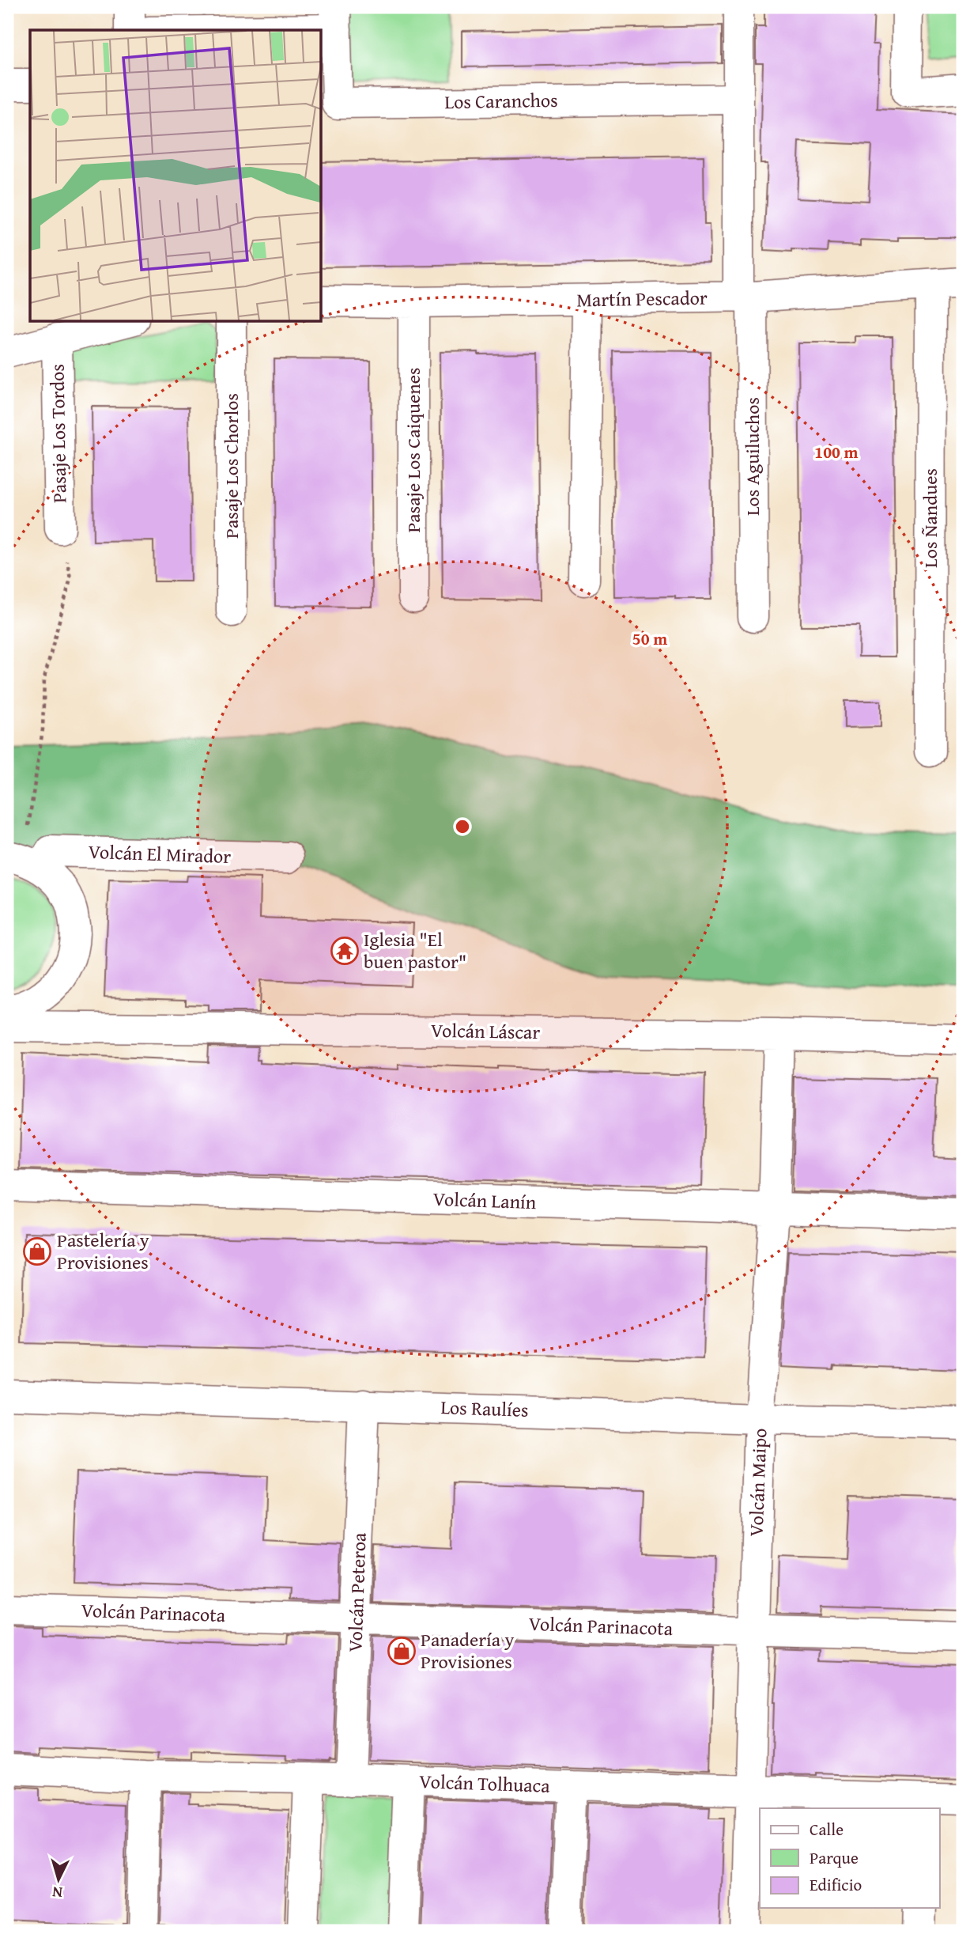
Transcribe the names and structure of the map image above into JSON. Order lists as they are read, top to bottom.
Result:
{
  "streets": {
    "street": [
      "Los Caranchos",
      "Martín Pescador",
      "Pasaje Los Tordos",
      "Pasaje Los Caiquenes",
      "Los Aguiluchos",
      "Pasaje Los Chorlos",
      "Los Ñandues",
      "Volcán El Mirador",
      "Volcán Láscar",
      "Volcán Lanín",
      "Los Raulíes",
      "Volcán Maipo",
      "Volcán Peteroa",
      "Volcán Parinacota",
      "Volcán Tolhuaca"
    ]
  },
  "crossings": [
    ["Los Caranchos", "Los Aguiluchos"],
    ["Martín Pescador", "Pasaje Los Caiquenes"],
    ["Martín Pescador", "Los Aguiluchos"],
    ["Martín Pescador", "Los Ñandues"],
    ["Volcán Láscar", "Volcán Maipo"],
    ["Volcán Lanín", "Volcán Maipo"],
    ["Los Raulíes", "Volcán Maipo"],
    ["Los Raulíes", "Volcán Peteroa"],
    ["Volcán Maipo", "Volcán Parinacota"],
    ["Volcán Maipo", "Volcán Tolhuaca"],
    ["Volcán Peteroa", "Volcán Parinacota"],
    ["Volcán Peteroa", "Volcán Tolhuaca"]
  ],
  "places": {
    "temple": ["Iglesia \"El buen pastor\""],
    "shop": ["Pastelería y Provisiones", "Panadería y Provisiones"]
  },
  "legend": ["Calle", "Parque", "Edificio"],
  "north": "bottom",
  "rings": ["100 m", "50 m"]
}
